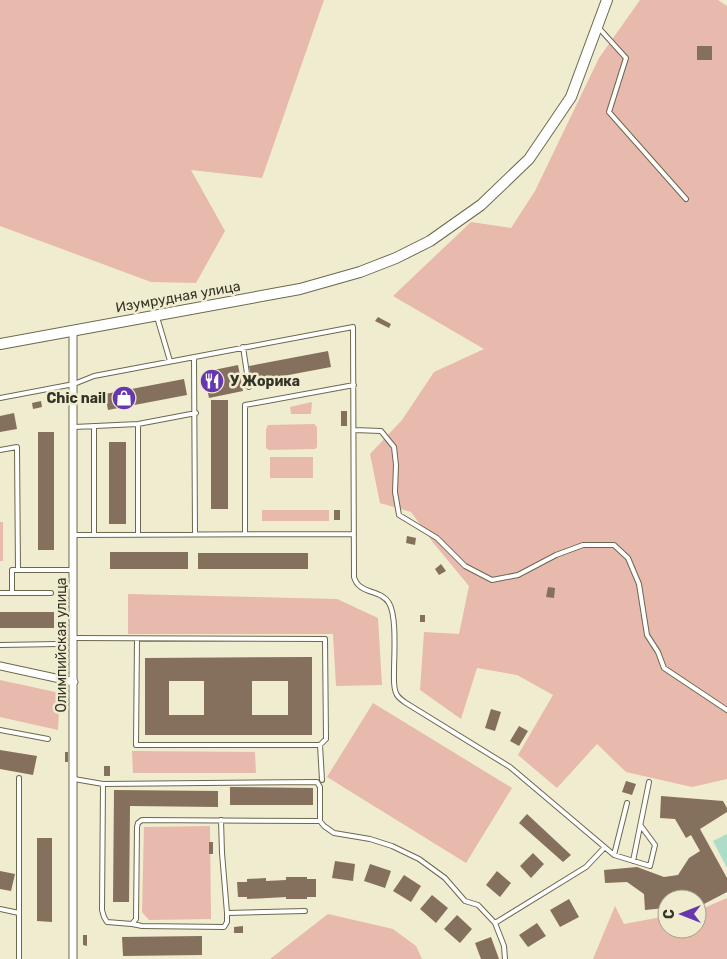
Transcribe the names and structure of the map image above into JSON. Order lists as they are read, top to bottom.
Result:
{
  "streets": {
    "street": ["Изумрудная улица", "Олимпийская улица"]
  },
  "crossings": [
    ["Изумрудная улица", "Олимпийская улица"]
  ],
  "places": {
    "restaurant": ["У Жорика"],
    "shop": ["Chic nail"]
  },
  "north": "left"
}
